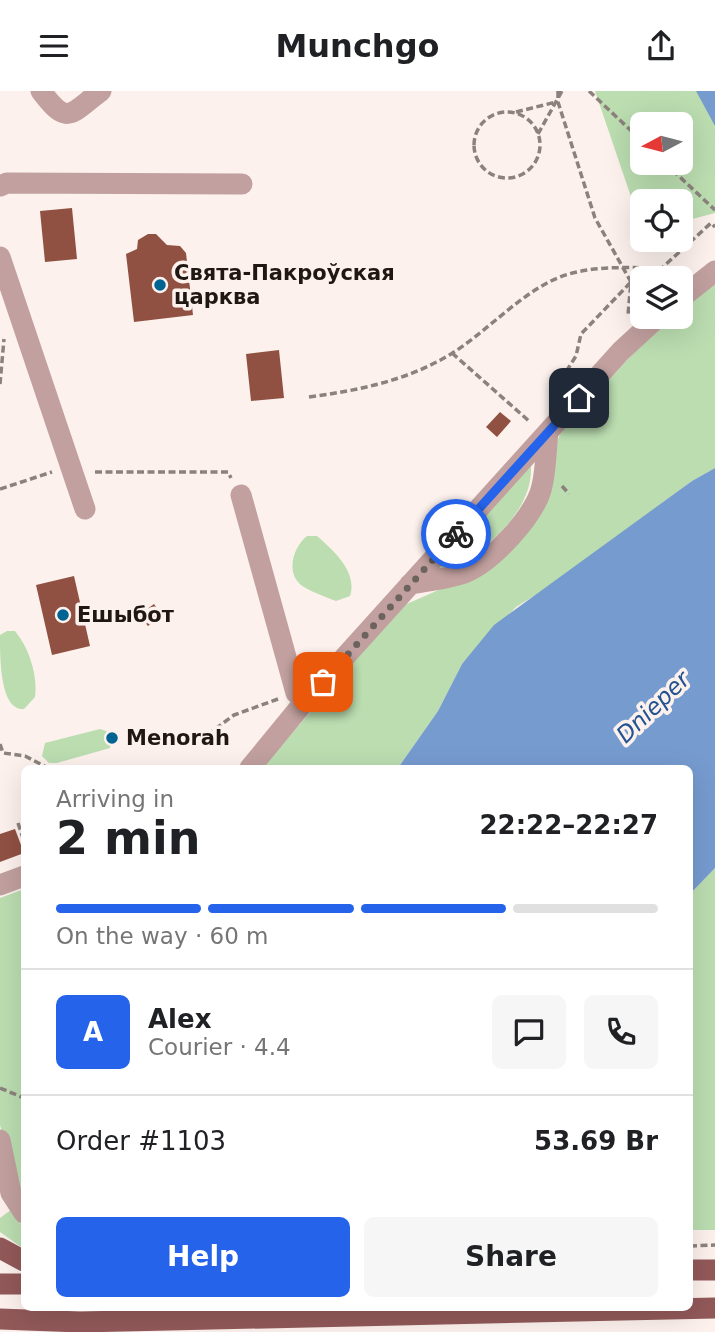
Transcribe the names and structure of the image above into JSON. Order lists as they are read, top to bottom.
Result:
{
  "water": ["Dnieper"],
  "places": ["Свята-Пакроўская царква", "Ешыбот", "Menorah"],
  "north": "left",
  "page": {
    "header": "Munchgo",
    "heading": ["2 min", "Arriving in", "22:22–22:27"],
    "panel": [
      "Alex",
      "Courier · 4.4",
      "Order #1103",
      "53.69 Br"
    ],
    "bar": "On the way · 60 m",
    "round": "A",
    "buttons": ["Help", "Share"]
  }
}
